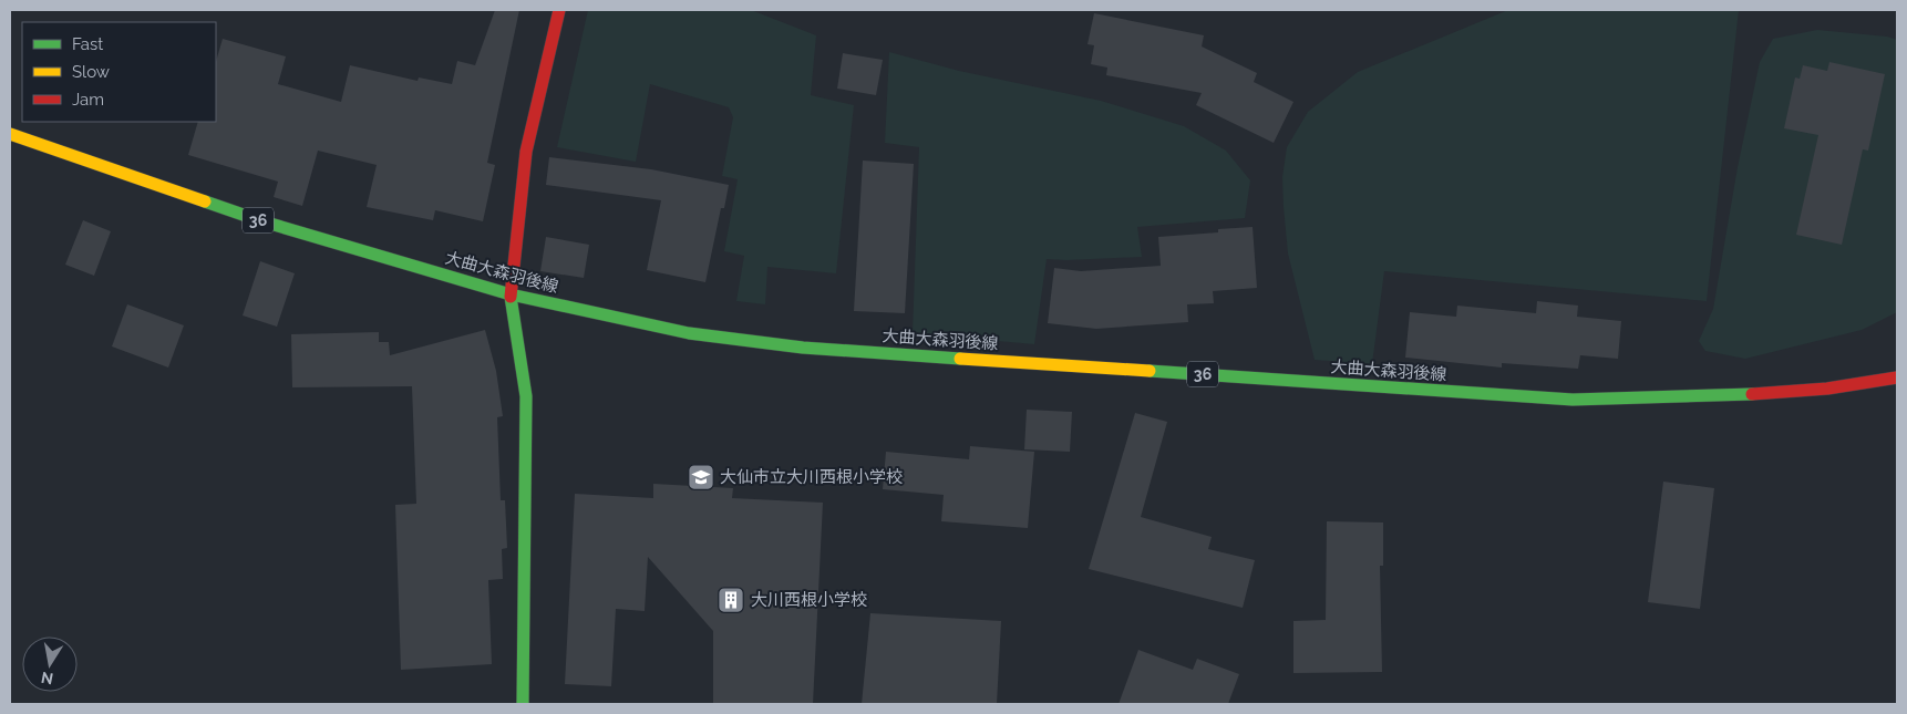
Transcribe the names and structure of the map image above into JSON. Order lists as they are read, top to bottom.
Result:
{
  "streets": {
    "main road": ["36", "大曲大森羽後線"]
  },
  "places": {
    "school or university": ["大仙市立大川西根小学校"],
    "building": ["大川西根小学校"]
  },
  "legend": ["Fast", "Slow", "Jam"],
  "north": "bottom"
}
